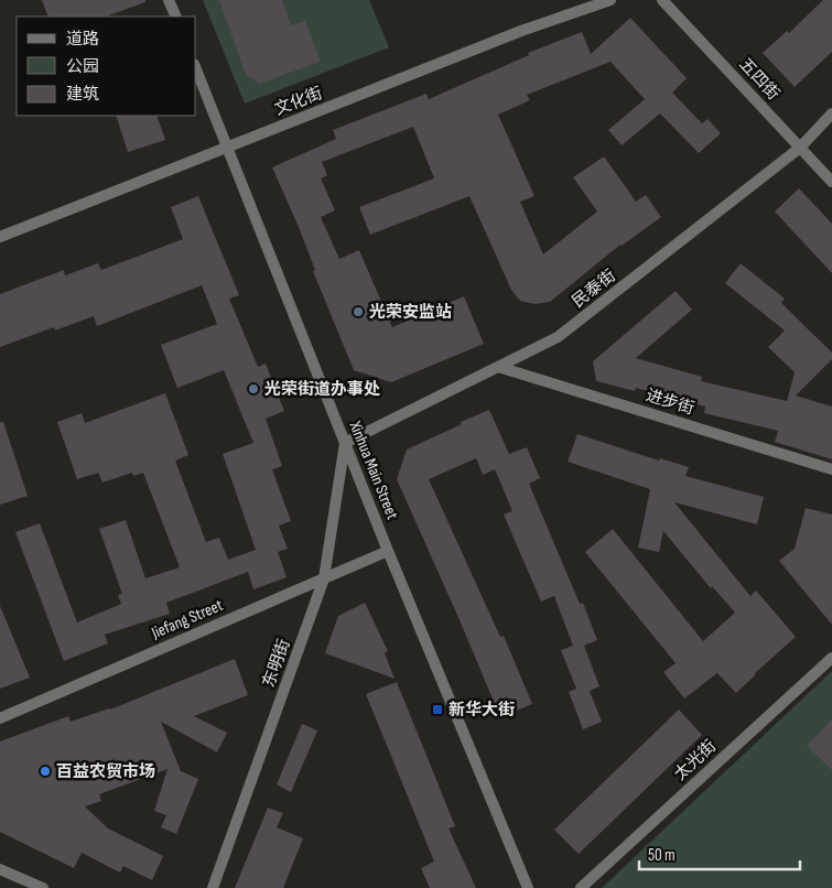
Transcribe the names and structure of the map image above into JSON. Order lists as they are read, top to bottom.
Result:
{
  "streets": {
    "street": [
      "五四街",
      "文化街",
      "民泰街",
      "进步街",
      "Xinhua Main Street",
      "Jiefang Street",
      "东明街",
      "太光街"
    ]
  },
  "crossings": [
    ["五四街", "民泰街"],
    ["文化街", "Xinhua Main Street"],
    ["民泰街", "进步街"],
    ["民泰街", "Xinhua Main Street"],
    ["民泰街", "东明街"],
    ["Xinhua Main Street", "Jiefang Street"],
    ["Xinhua Main Street", "东明街"],
    ["Jiefang Street", "东明街"]
  ],
  "places": {
    "other": ["光荣安监站", "光荣街道办事处", "百益农贸市场"],
    "transit": ["新华大街"]
  },
  "legend": ["道路", "公园", "建筑"],
  "scale_bar": "50 m"
}
